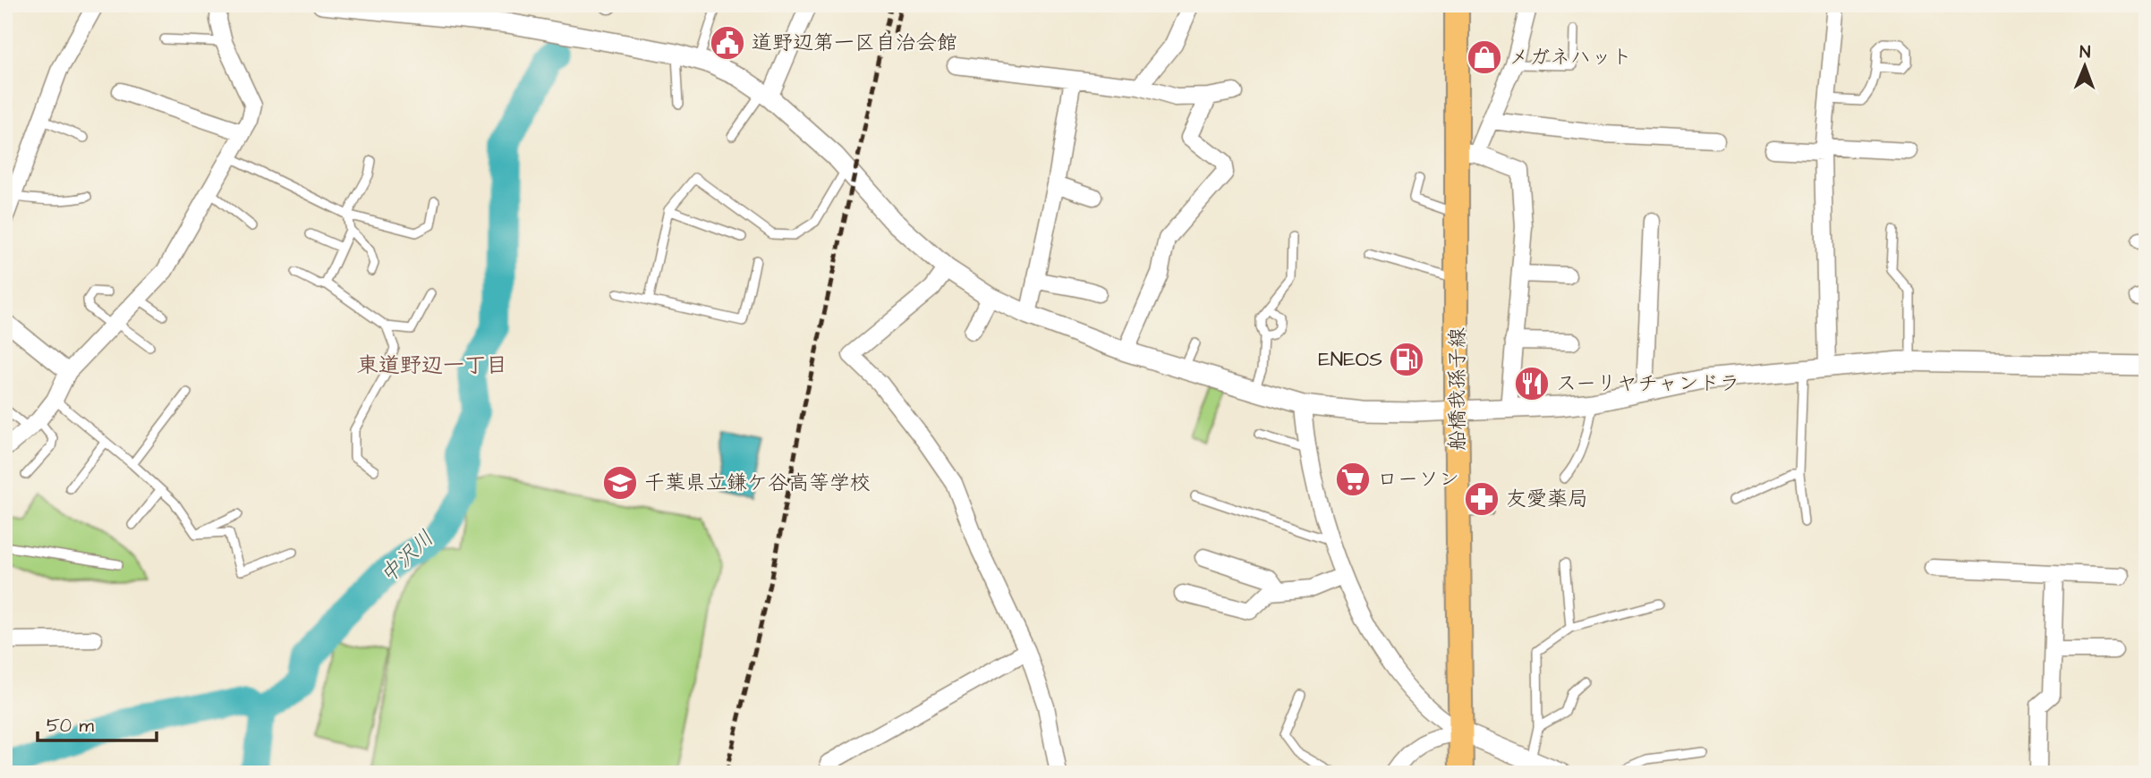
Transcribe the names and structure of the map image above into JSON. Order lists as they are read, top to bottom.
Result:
{
  "streets": {
    "main road": ["船橋我孫子線"]
  },
  "districts": ["東道野辺一丁目"],
  "water": ["中沢川"],
  "places": {
    "public building": ["道野辺第一区自治会館"],
    "shop": ["メガネハット"],
    "fuel station": ["ENEOS"],
    "restaurant": ["スーリヤチャンドラ"],
    "supermarket": ["ローソン"],
    "school or university": ["千葉県立鎌ケ谷高等学校"],
    "pharmacy": ["友愛薬局"]
  },
  "scale_bar": "50 m",
  "north": "top"
}
